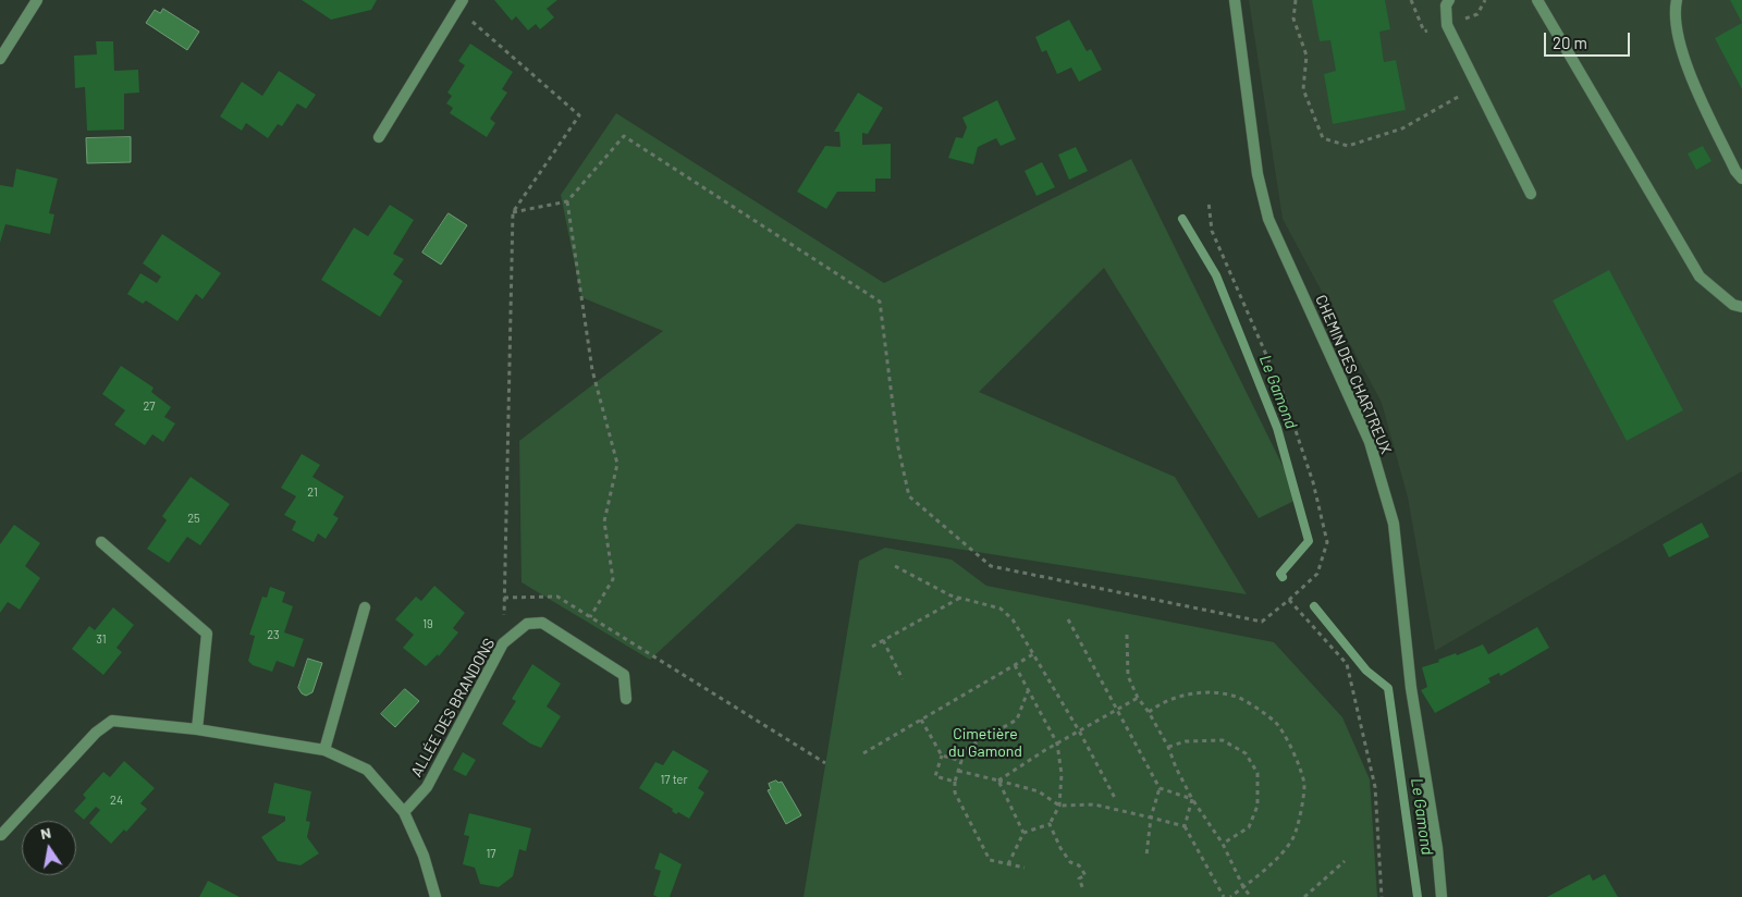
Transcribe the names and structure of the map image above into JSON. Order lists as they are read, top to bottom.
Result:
{
  "streets": {
    "street": ["CHEMIN DES CHARTREUX", "ALLÉE DES BRANDONS"]
  },
  "water": ["Le Gamond"],
  "parks": ["Cimetière du Gamond"],
  "house_numbers": [
    "27",
    "21",
    "25",
    "19",
    "23",
    "31",
    "17 ter",
    "24",
    "17"
  ],
  "scale_bar": "20 m",
  "north": "top"
}
